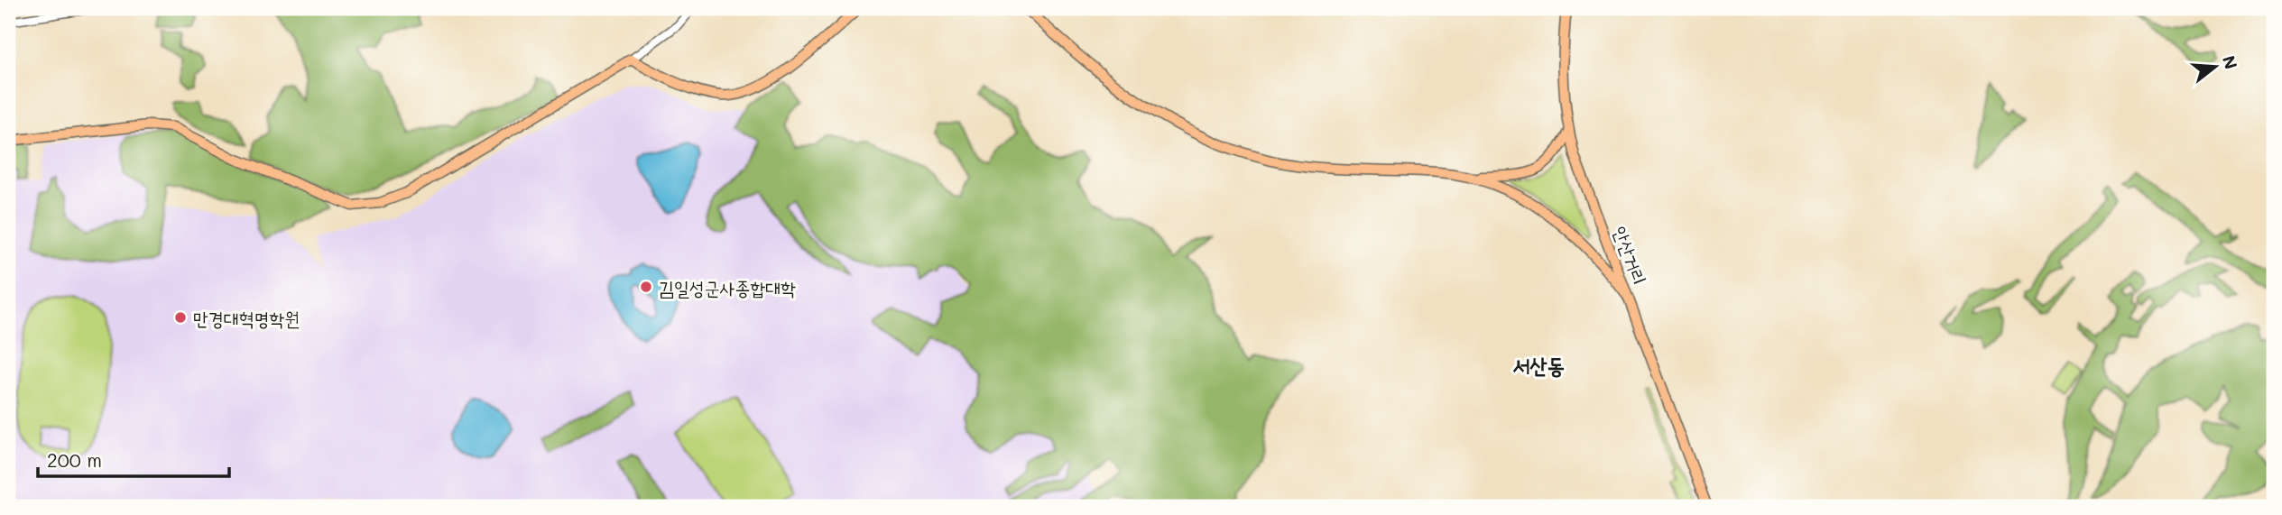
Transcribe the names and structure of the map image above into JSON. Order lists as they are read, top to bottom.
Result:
{
  "streets": {
    "main road": ["안산거리"]
  },
  "districts": ["서산동"],
  "places": ["김일성군사종합대학", "만경대혁명학원"],
  "scale_bar": "200 m",
  "north": "right"
}
